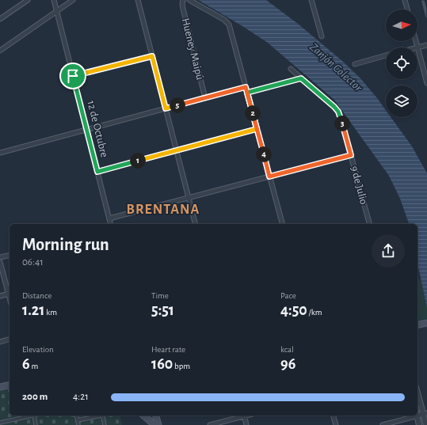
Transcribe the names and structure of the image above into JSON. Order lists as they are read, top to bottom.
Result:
{
  "streets": {
    "street": ["Hueney Maipú", "12 de Octubre", "9 de Julio"]
  },
  "districts": ["BRENTANA"],
  "water": ["Zanjón Colector"],
  "north": "right",
  "page": {
    "pins": [
      "5",
      "2",
      "3",
      "4",
      "1"
    ],
    "heading": ["Morning run", "06:41"],
    "stats": [
      ["Distance", "1.21 km"],
      ["Time", "5:51"],
      ["Pace", "4:50 /km"],
      ["Elevation", "6 m"],
      ["Heart rate", "160 bpm"],
      ["kcal", "96"]
    ],
    "list": [
      {
        "name": "200 m",
        "note": "4:21"
      }
    ]
  }
}
